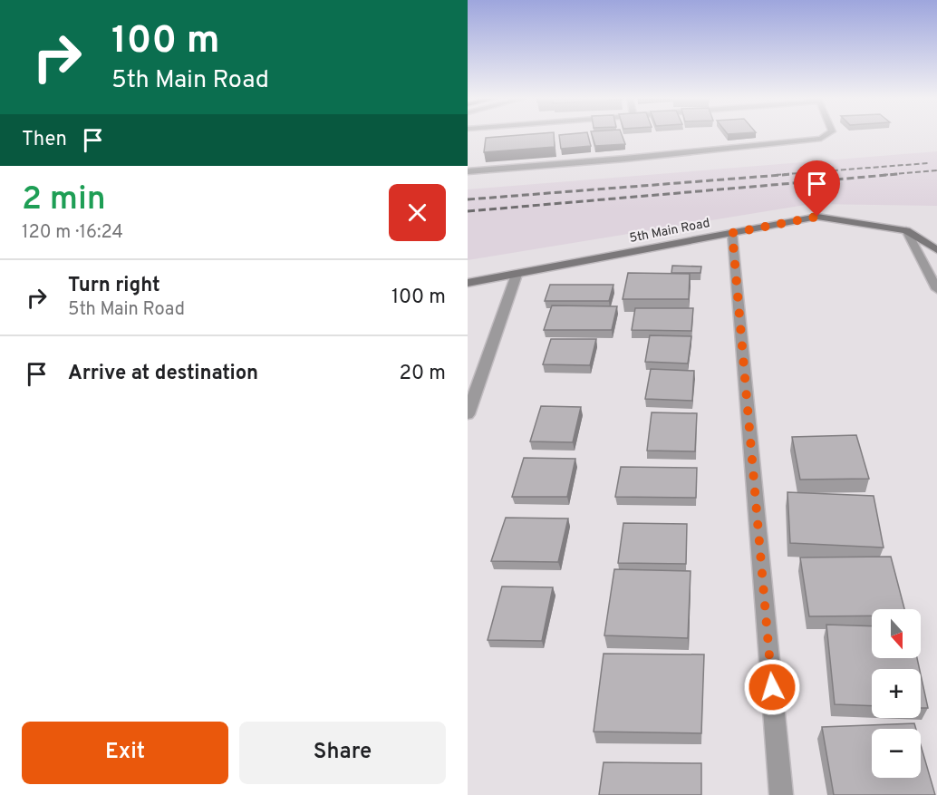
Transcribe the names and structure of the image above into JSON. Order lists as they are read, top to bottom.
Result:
{
  "streets": {
    "street": ["5th Main Road"]
  },
  "north": "bottom",
  "page": {
    "turn": ["100 m", "5th Main Road"],
    "then": "Then",
    "heading": ["2 min", "120 m · 16:24"],
    "list": [
      {
        "name": "Turn right",
        "note": "5th Main Road",
        "value": "100 m"
      },
      {
        "name": "Arrive at destination",
        "value": "20 m"
      }
    ],
    "map_buttons": ["+", "−"],
    "buttons": ["Exit", "Share"]
  }
}
